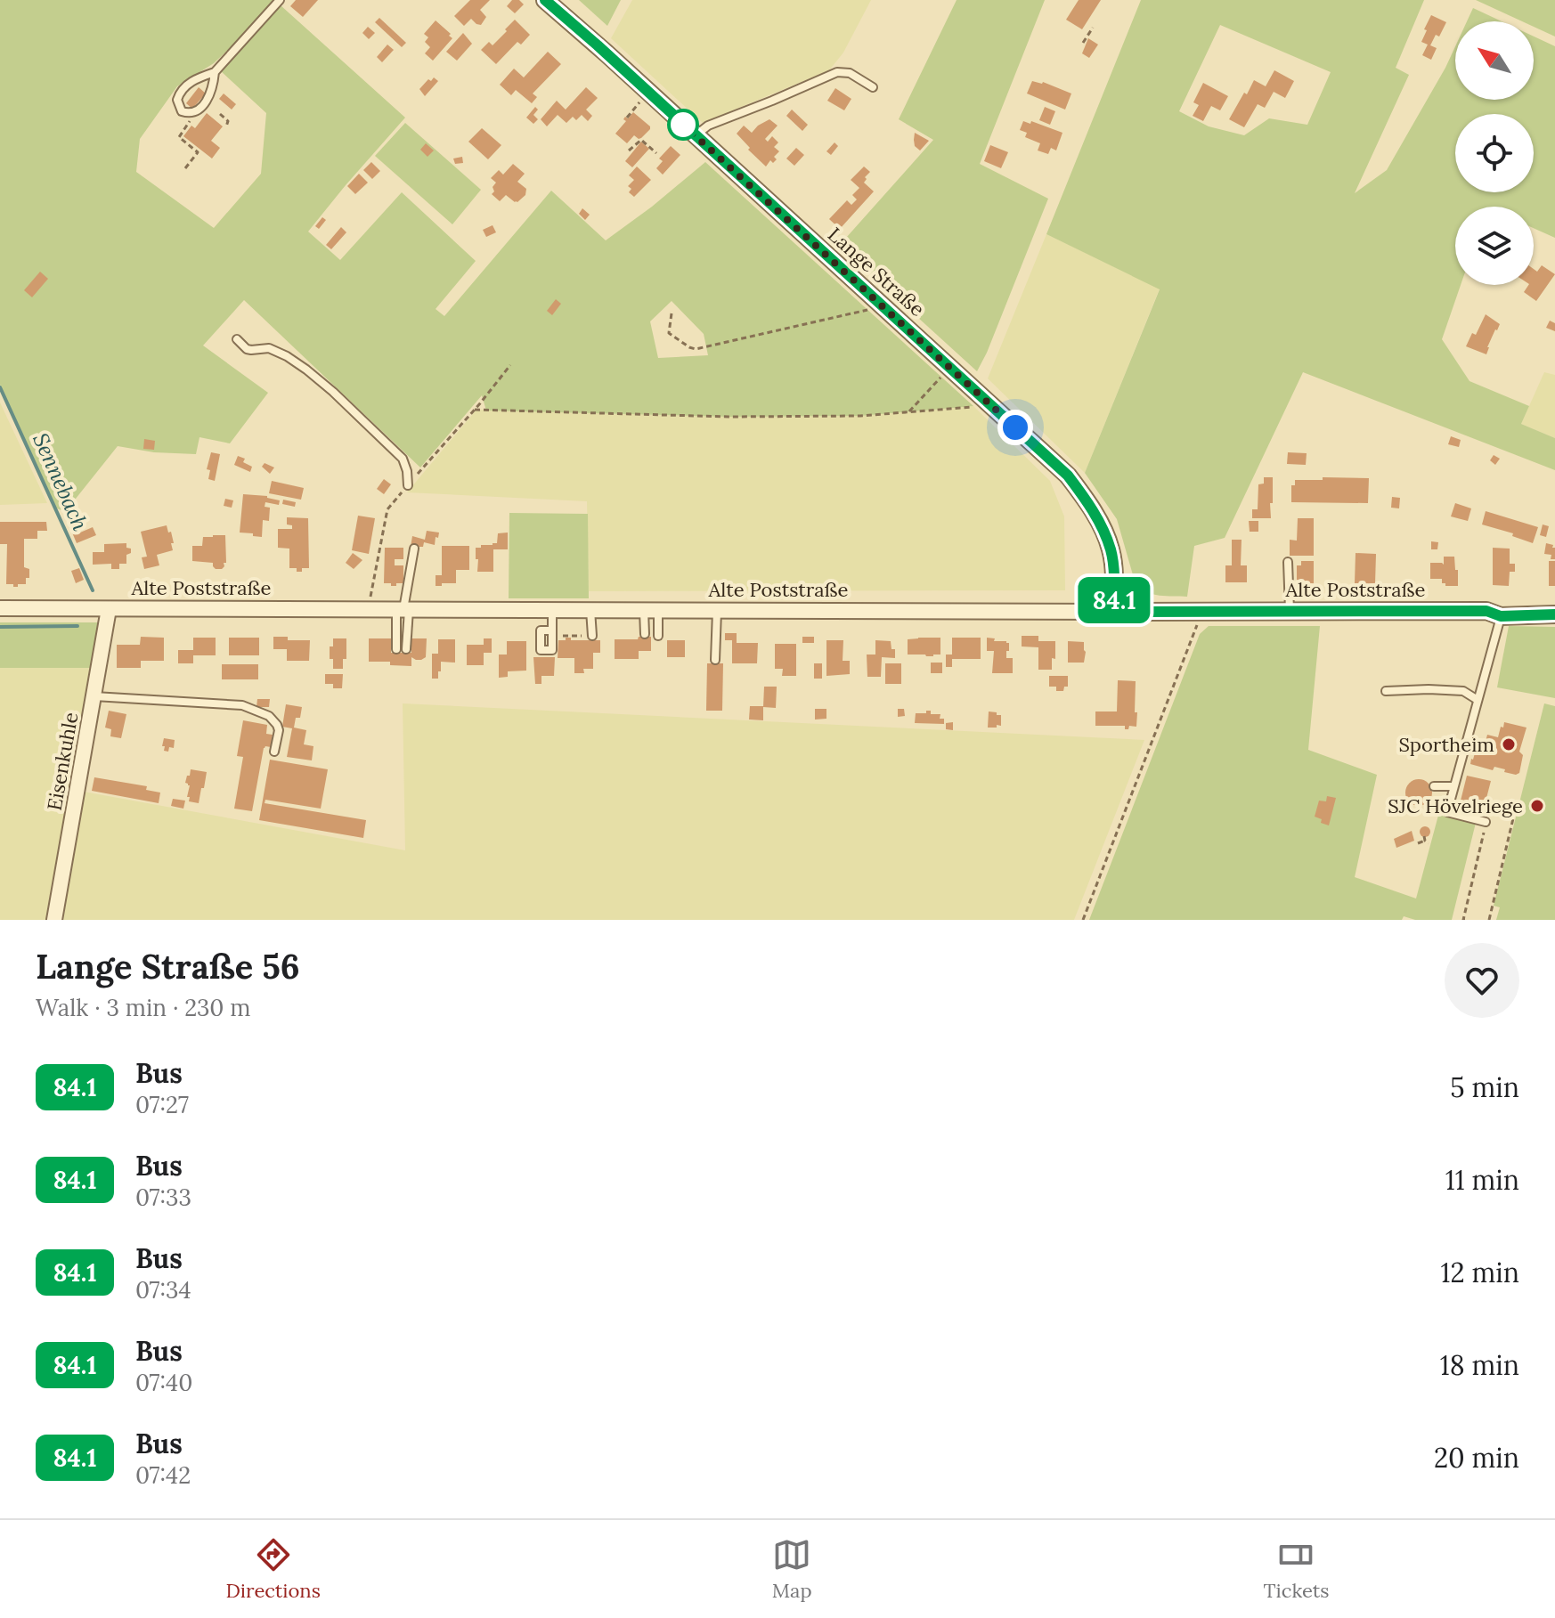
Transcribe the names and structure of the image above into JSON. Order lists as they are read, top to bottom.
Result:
{
  "streets": {
    "street": ["Lange Straße", "Alte Poststraße", "Eisenkuhle"]
  },
  "crossings": [
    ["Lange Straße", "Alte Poststraße"],
    ["Alte Poststraße", "Eisenkuhle"]
  ],
  "water": ["Sennebach"],
  "places": ["Sportheim", "SJC Hövelriege"],
  "lines": ["bus line 84.1"],
  "north": "top left",
  "page": {
    "on_map": "84.1",
    "heading": ["Lange Straße 56", "Walk · 3 min · 230 m"],
    "list": [
      {
        "mark": "84.1",
        "name": "Bus",
        "note": "07:27",
        "value": "5 min"
      },
      {
        "mark": "84.1",
        "name": "Bus",
        "note": "07:33",
        "value": "11 min"
      },
      {
        "mark": "84.1",
        "name": "Bus",
        "note": "07:34",
        "value": "12 min"
      },
      {
        "mark": "84.1",
        "name": "Bus",
        "note": "07:40",
        "value": "18 min"
      },
      {
        "mark": "84.1",
        "name": "Bus",
        "note": "07:42",
        "value": "20 min"
      }
    ],
    "tabs": ["Directions", "Map", "Tickets"]
  }
}
